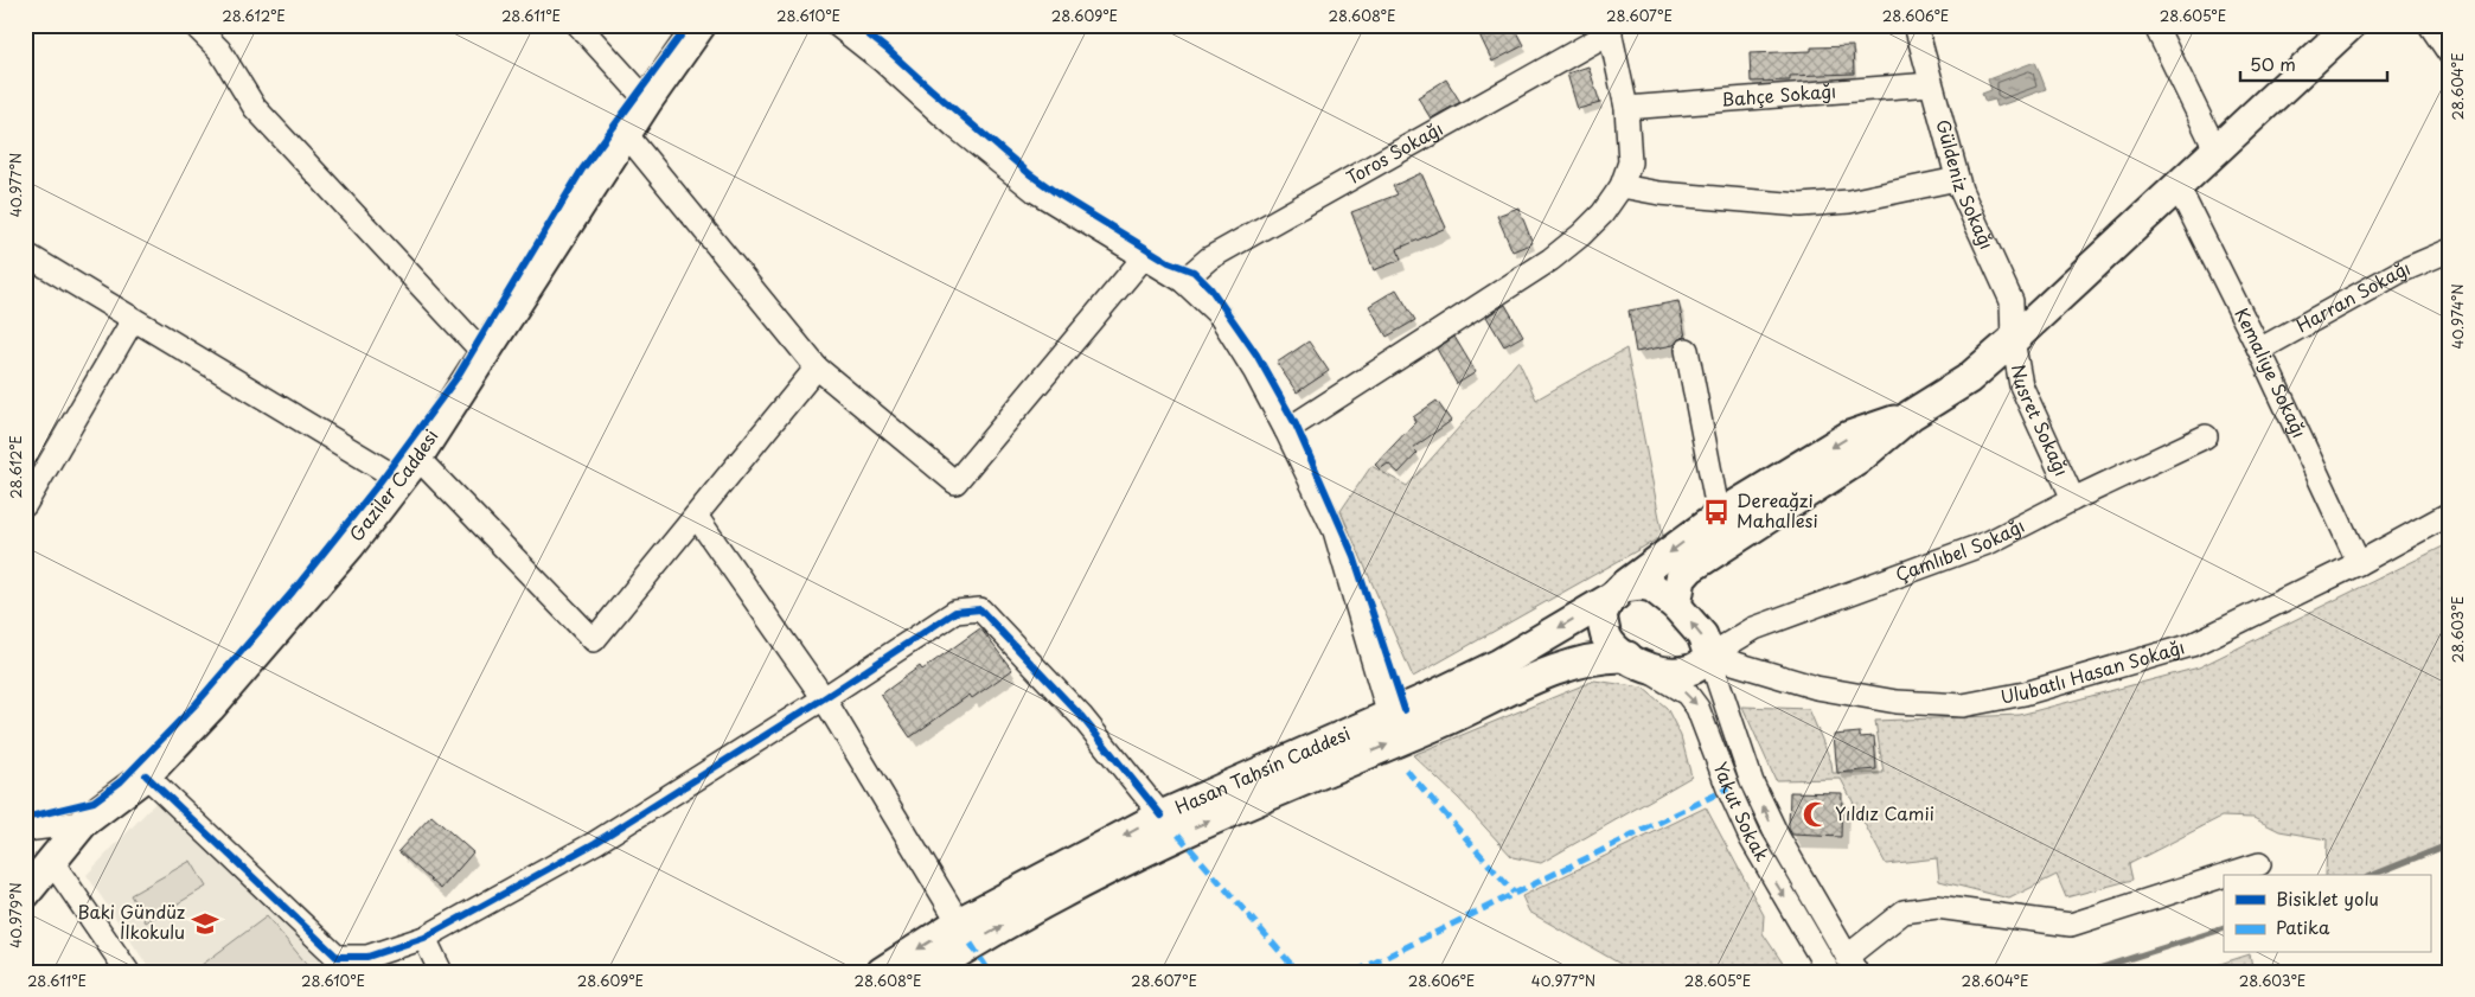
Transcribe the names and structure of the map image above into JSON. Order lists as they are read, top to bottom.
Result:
{
  "streets": {
    "main road": ["Gaziler Caddesi", "Hasan Tahsin Caddesi"],
    "street": [
      "Bahçe Sokağı",
      "Toros Sokağı",
      "Güldeniz Sokağı",
      "Harran Sokağı",
      "Kemaliye Sokağı",
      "Nusret Sokağı",
      "Çamlıbel Sokağı",
      "Ulubatlı Hasan Sokağı",
      "Yakut Sokak"
    ]
  },
  "crossings": [
    ["Bahçe Sokağı", "Güldeniz Sokağı"],
    ["Güldeniz Sokağı", "Nusret Sokağı"],
    ["Harran Sokağı", "Kemaliye Sokağı"],
    ["Kemaliye Sokağı", "Ulubatlı Hasan Sokağı"],
    ["Nusret Sokağı", "Çamlıbel Sokağı"],
    ["Çamlıbel Sokağı", "Ulubatlı Hasan Sokağı"],
    ["Çamlıbel Sokağı", "Hasan Tahsin Caddesi"],
    ["Çamlıbel Sokağı", "Yakut Sokak"],
    ["Ulubatlı Hasan Sokağı", "Hasan Tahsin Caddesi"],
    ["Ulubatlı Hasan Sokağı", "Yakut Sokak"],
    ["Hasan Tahsin Caddesi", "Yakut Sokak"]
  ],
  "places": {
    "bus stop": ["Dereağzi Mahallesi"],
    "mosque": ["Yıldız Camii"],
    "school or university": ["Baki Gündüz İlkokulu"]
  },
  "legend": ["Bisiklet yolu", "Patika"],
  "scale_bar": "50 m",
  "coordinates": [
    "28.612°E",
    "28.611°E",
    "28.610°E",
    "28.609°E",
    "28.608°E",
    "28.607°E",
    "28.606°E",
    "28.605°E",
    "28.604°E",
    "40.977°N",
    "40.974°N",
    "28.603°E",
    "40.979°N"
  ]
}
